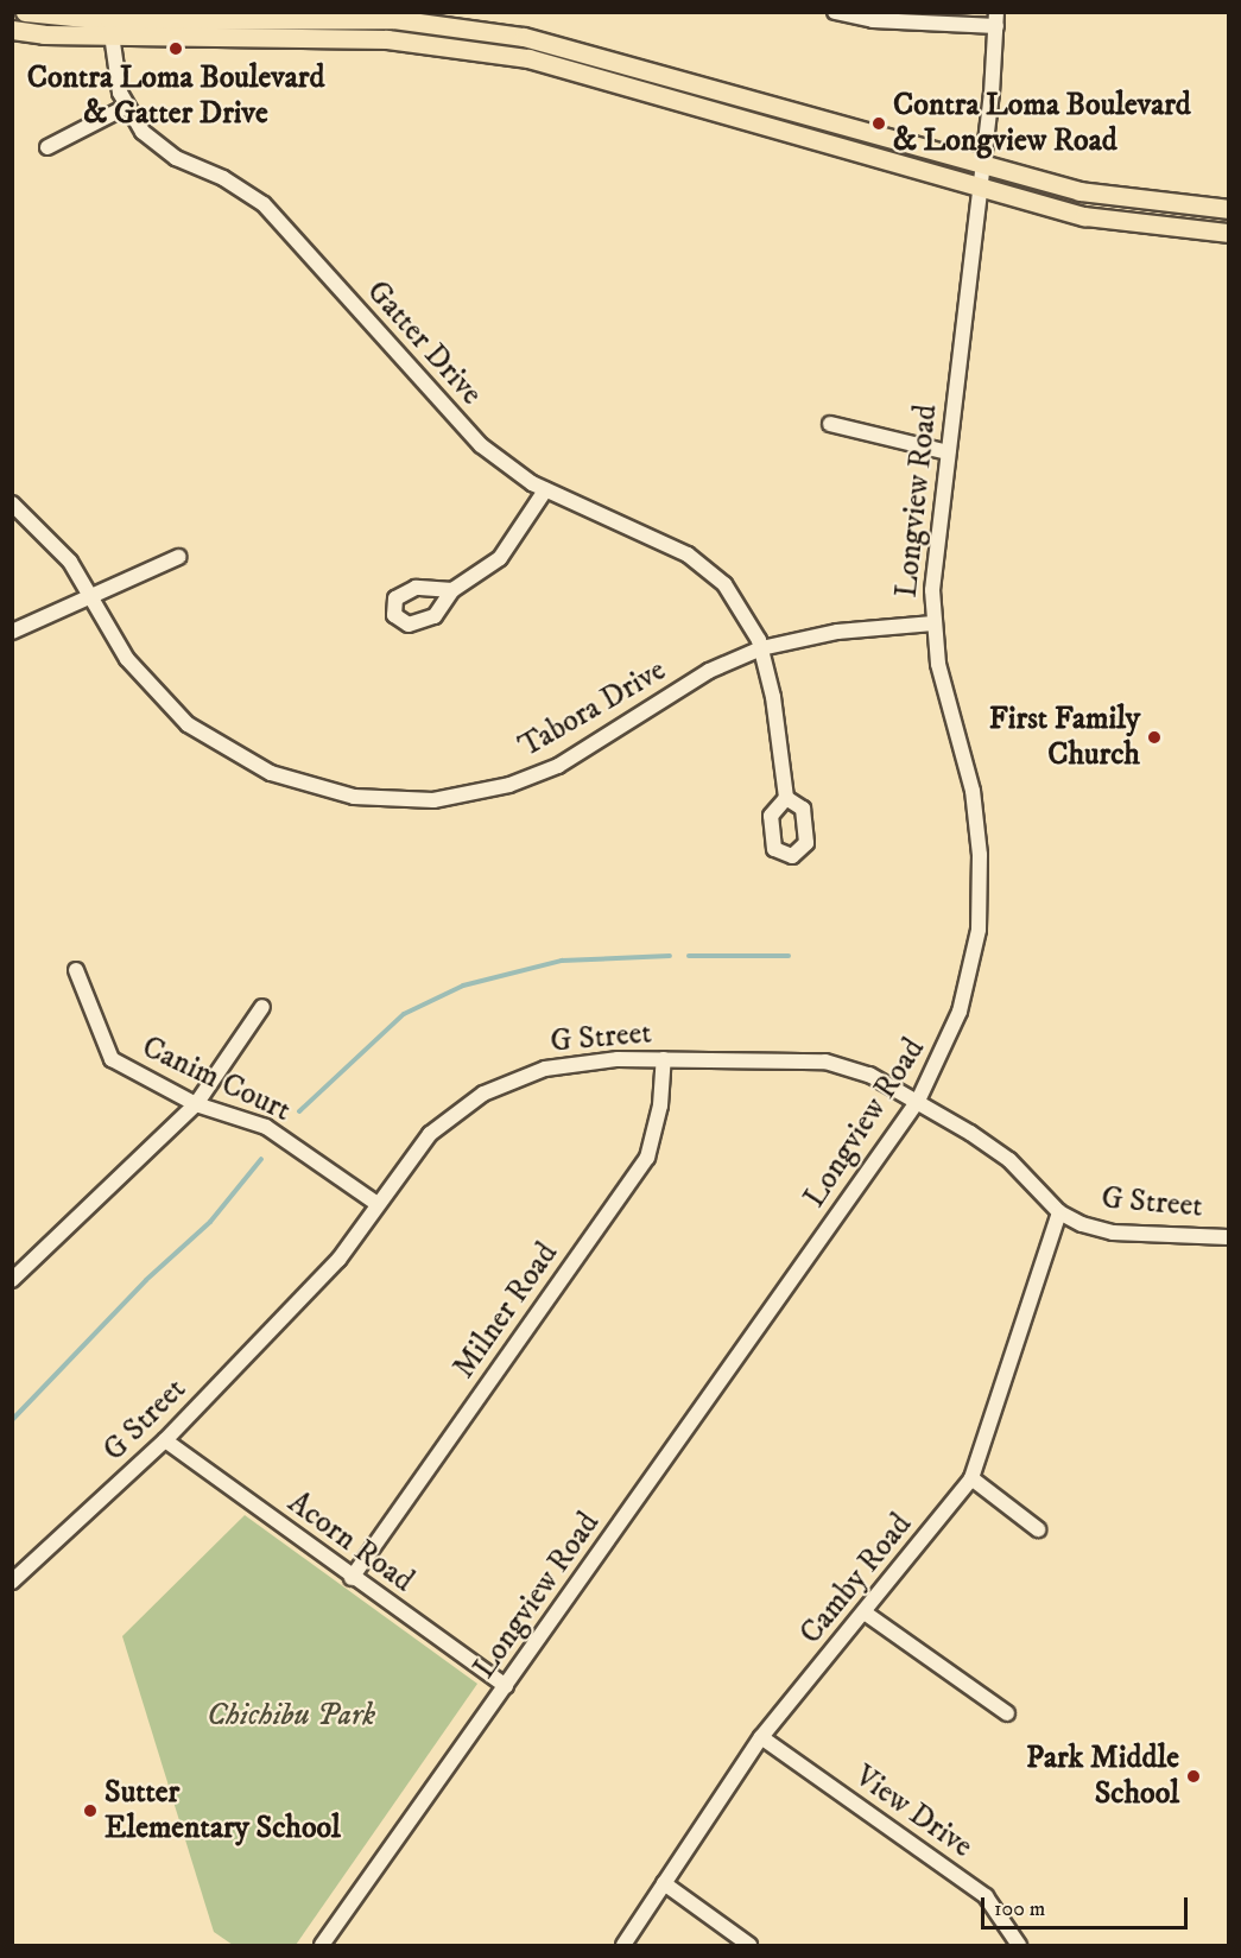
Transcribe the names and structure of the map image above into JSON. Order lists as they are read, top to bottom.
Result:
{
  "streets": {
    "street": [
      "Gatter Drive",
      "Longview Road",
      "Tabora Drive",
      "G Street",
      "Canim Court",
      "Milner Road",
      "Acorn Road",
      "Camby Road",
      "View Drive"
    ]
  },
  "crossings": [
    ["Gatter Drive", "Tabora Drive"],
    ["Longview Road", "Tabora Drive"],
    ["Longview Road", "G Street"],
    ["Longview Road", "Acorn Road"],
    ["G Street", "Canim Court"],
    ["G Street", "Milner Road"],
    ["G Street", "Acorn Road"],
    ["G Street", "Camby Road"],
    ["Milner Road", "Acorn Road"],
    ["Camby Road", "View Drive"]
  ],
  "parks": ["Chichibu Park"],
  "places": [
    "Contra Loma Boulevard & Gatter Drive",
    "Contra Loma Boulevard & Longview Road",
    "First Family Church",
    "Park Middle School",
    "Sutter Elementary School"
  ],
  "scale_bar": "100 m"
}
